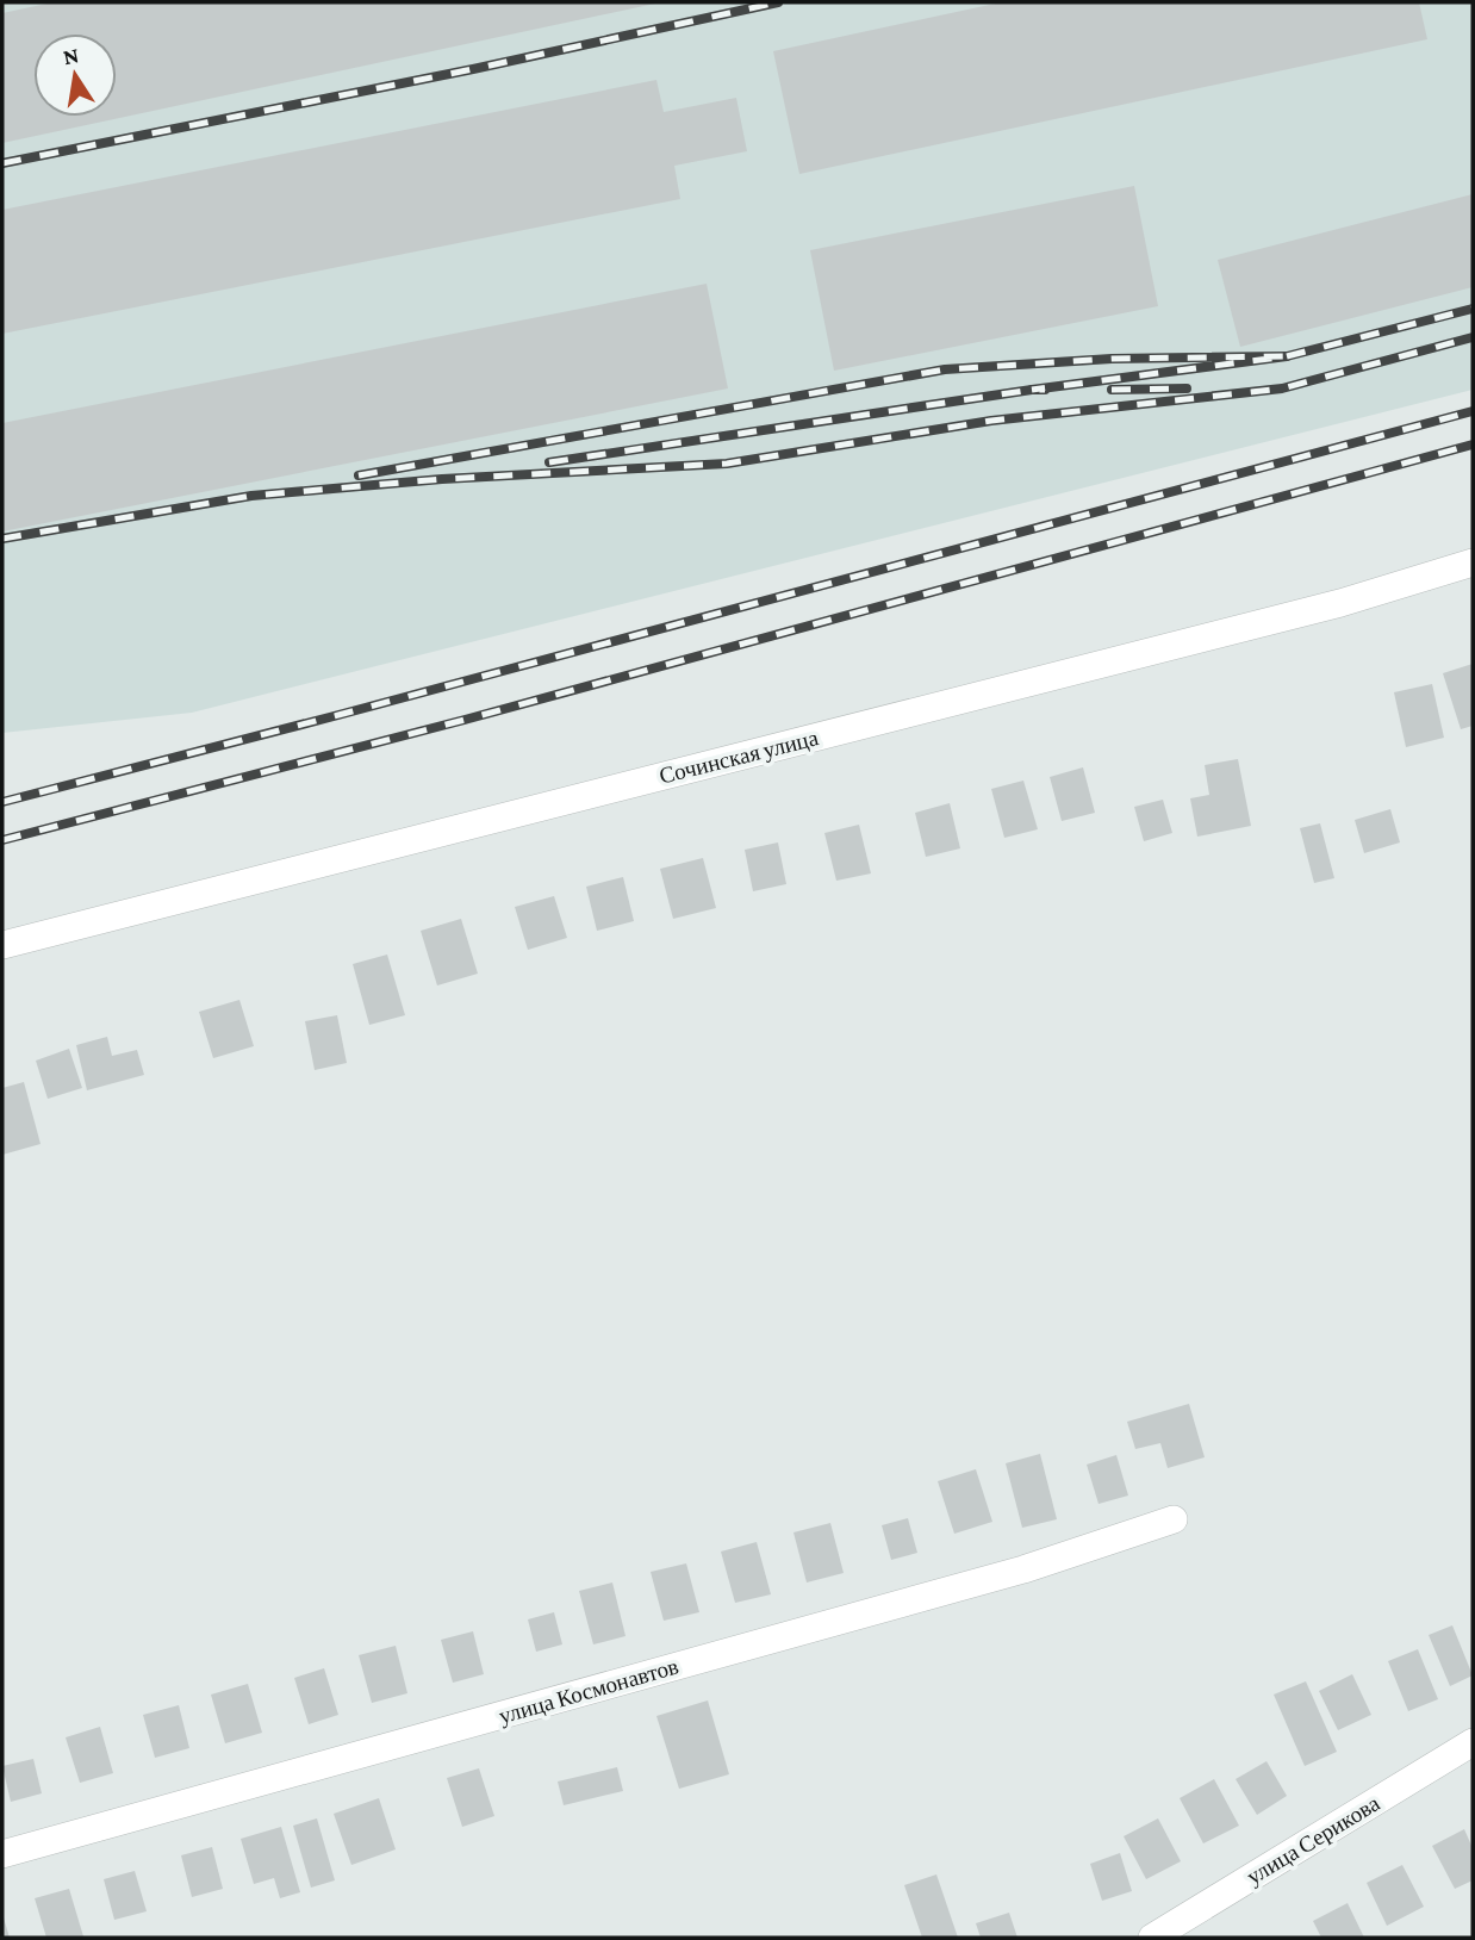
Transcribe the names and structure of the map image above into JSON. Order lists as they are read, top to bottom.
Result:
{
  "streets": {
    "street": ["Сочинская улица", "улица Космонавтов", "улица Серикова"]
  },
  "north": "top"
}
